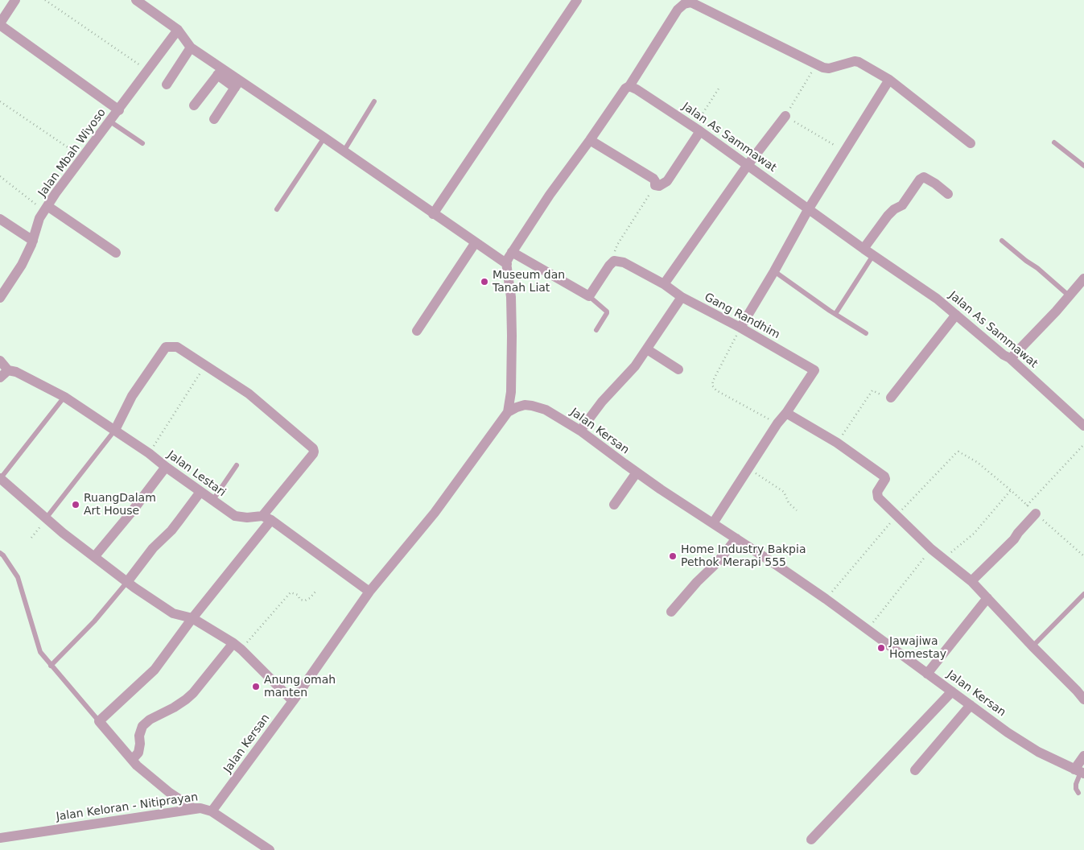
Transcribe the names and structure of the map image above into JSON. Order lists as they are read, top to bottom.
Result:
{
  "streets": {
    "street": [
      "Jalan As Sammawat",
      "Jalan Mbah Wiyoso",
      "Gang Randhim",
      "Jalan Kersan",
      "Jalan Lestari",
      "Jalan Keloran - Nitiprayan"
    ]
  },
  "crossings": [
    ["Gang Randhim", "Jalan Kersan"],
    ["Jalan Kersan", "Jalan Keloran - Nitiprayan"]
  ],
  "places": [
    "Museum dan Tanah Liat",
    "RuangDalam Art House",
    "Home Industry Bakpia Pethok Merapi 555",
    "Jawajiwa Homestay",
    "Anung omah manten"
  ]
}
